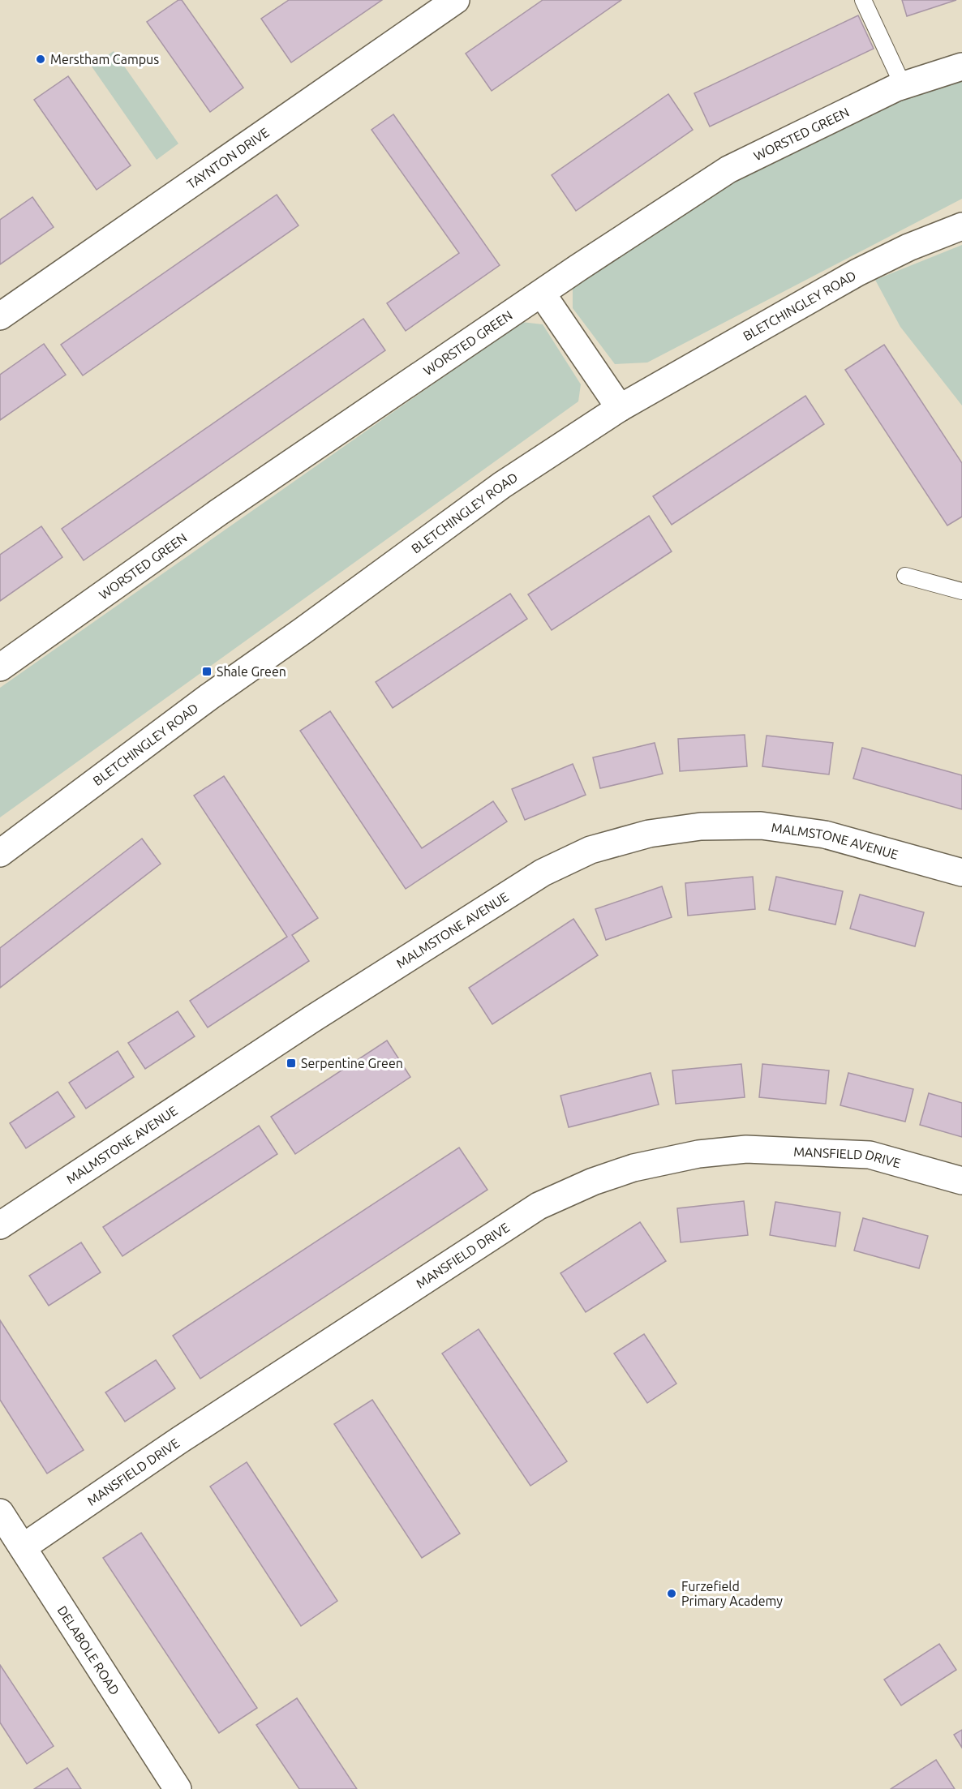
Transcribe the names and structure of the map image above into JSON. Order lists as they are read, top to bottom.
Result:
{
  "streets": {
    "street": [
      "WORSTED GREEN",
      "TAYNTON DRIVE",
      "BLETCHINGLEY ROAD",
      "MALMSTONE AVENUE",
      "MANSFIELD DRIVE",
      "DELABOLE ROAD"
    ]
  },
  "crossings": [
    ["MANSFIELD DRIVE", "DELABOLE ROAD"]
  ],
  "places": {
    "other": ["Merstham Campus", "Furzefield Primary Academy"],
    "transit": ["Shale Green", "Serpentine Green"]
  }
}
